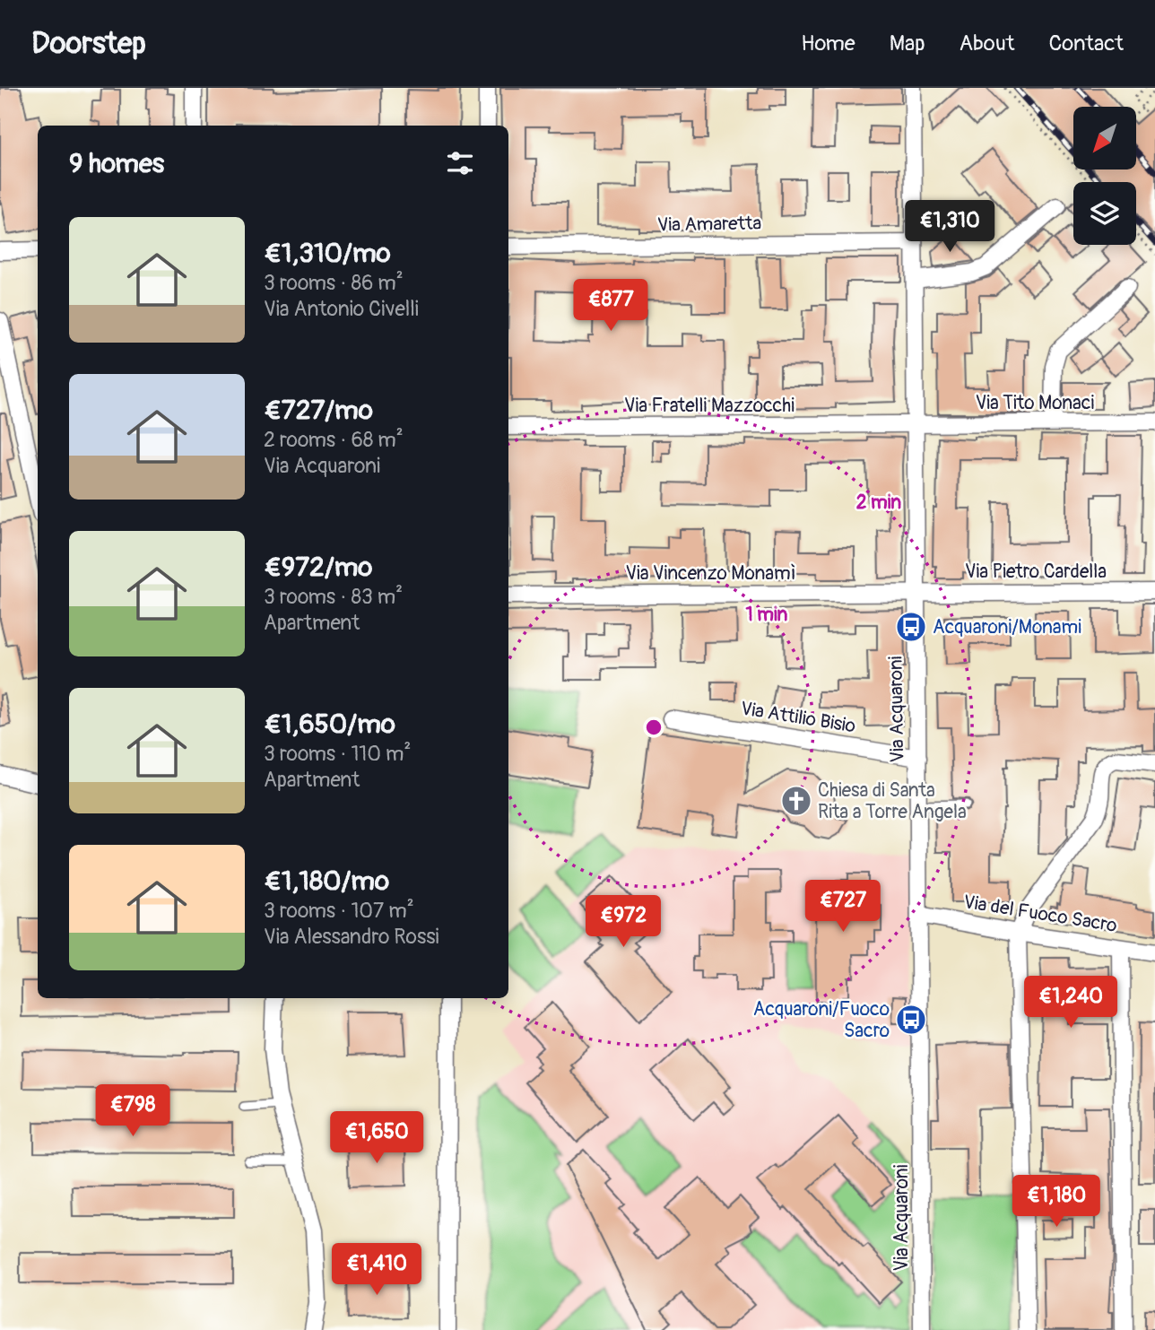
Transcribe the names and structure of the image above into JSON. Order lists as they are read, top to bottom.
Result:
{
  "streets": {
    "street": [
      "Via Amaretta",
      "Via Tito Monaci",
      "Via Fratelli Mazzocchi",
      "Via Pietro Cardella",
      "Via Vincenzo Monamì",
      "Via Acquaroni",
      "Via Attilio Bisio",
      "Via del Fuoco Sacro"
    ]
  },
  "crossings": [
    ["Via Amaretta", "Via Acquaroni"],
    ["Via Tito Monaci", "Via Fratelli Mazzocchi"],
    ["Via Tito Monaci", "Via Acquaroni"],
    ["Via Fratelli Mazzocchi", "Via Acquaroni"],
    ["Via Pietro Cardella", "Via Vincenzo Monamì"],
    ["Via Pietro Cardella", "Via Acquaroni"],
    ["Via Vincenzo Monamì", "Via Acquaroni"],
    ["Via Acquaroni", "Via Attilio Bisio"],
    ["Via Acquaroni", "Via del Fuoco Sacro"]
  ],
  "places": {
    "bus stop": ["Acquaroni/Monami", "Acquaroni/Fuoco Sacro"],
    "church": ["Chiesa di Santa Rita a Torre Angela"]
  },
  "north": "bottom left",
  "page": {
    "header": "Doorstep",
    "nav": [
      "Home",
      "Map",
      "About",
      "Contact"
    ],
    "heading": "9 homes",
    "price": [
      "€1,310",
      "€877",
      "€727",
      "€972",
      "€1,240",
      "€798",
      "€1,650",
      "€1,180",
      "€1,410"
    ],
    "list": [
      {
        "name": "€1,310/mo",
        "note": "3 rooms · 86 m² · Via Antonio Civelli"
      },
      {
        "name": "€727/mo",
        "note": "2 rooms · 68 m² · Via Acquaroni"
      },
      {
        "name": "€972/mo",
        "note": "3 rooms · 83 m² · Apartment"
      },
      {
        "name": "€1,650/mo",
        "note": "3 rooms · 110 m² · Apartment"
      },
      {
        "name": "€1,180/mo",
        "note": "3 rooms · 107 m² · Via Alessandro Rossi"
      }
    ]
  },
  "rings": ["2 min", "1 min"]
}
